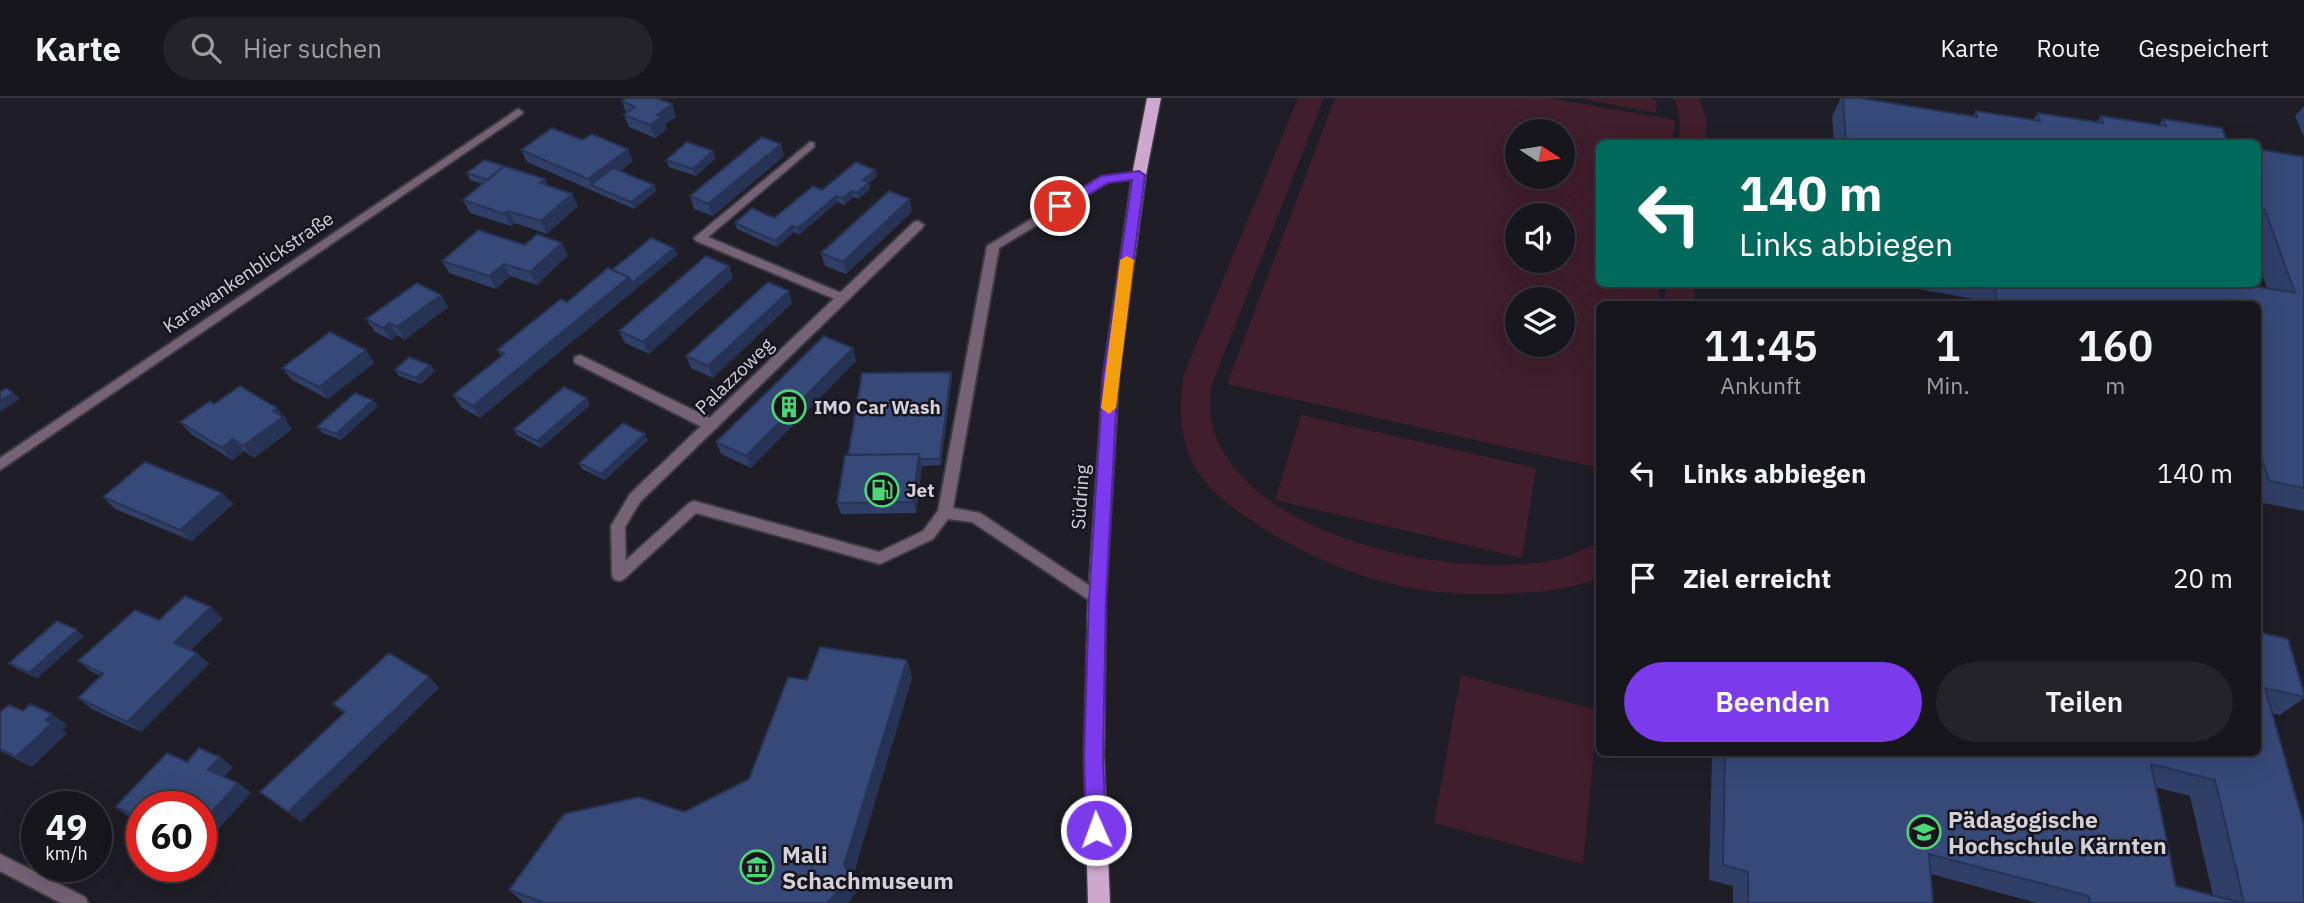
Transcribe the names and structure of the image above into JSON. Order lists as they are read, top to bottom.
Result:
{
  "streets": {
    "main road": ["Südring"],
    "street": ["Karawankenblickstraße", "Palazzoweg"]
  },
  "places": {
    "building": ["IMO Car Wash"],
    "fuel station": ["Jet"],
    "school or university": ["Pädagogische Hochschule Kärnten"],
    "museum": ["Mali Schachmuseum"]
  },
  "north": "right",
  "page": {
    "header": "Karte",
    "search": "Hier suchen",
    "nav": ["Karte", "Route", "Gespeichert"],
    "turn": ["140 m", "Links abbiegen"],
    "eta": [
      "11:45",
      "Ankunft",
      "1",
      "Min.",
      "160",
      "m"
    ],
    "list": [
      {
        "name": "Links abbiegen",
        "value": "140 m"
      },
      {
        "name": "Ziel erreicht",
        "value": "20 m"
      }
    ],
    "buttons": ["Beenden", "Teilen"],
    "speed": "49 km/h",
    "limit": "60"
  }
}
